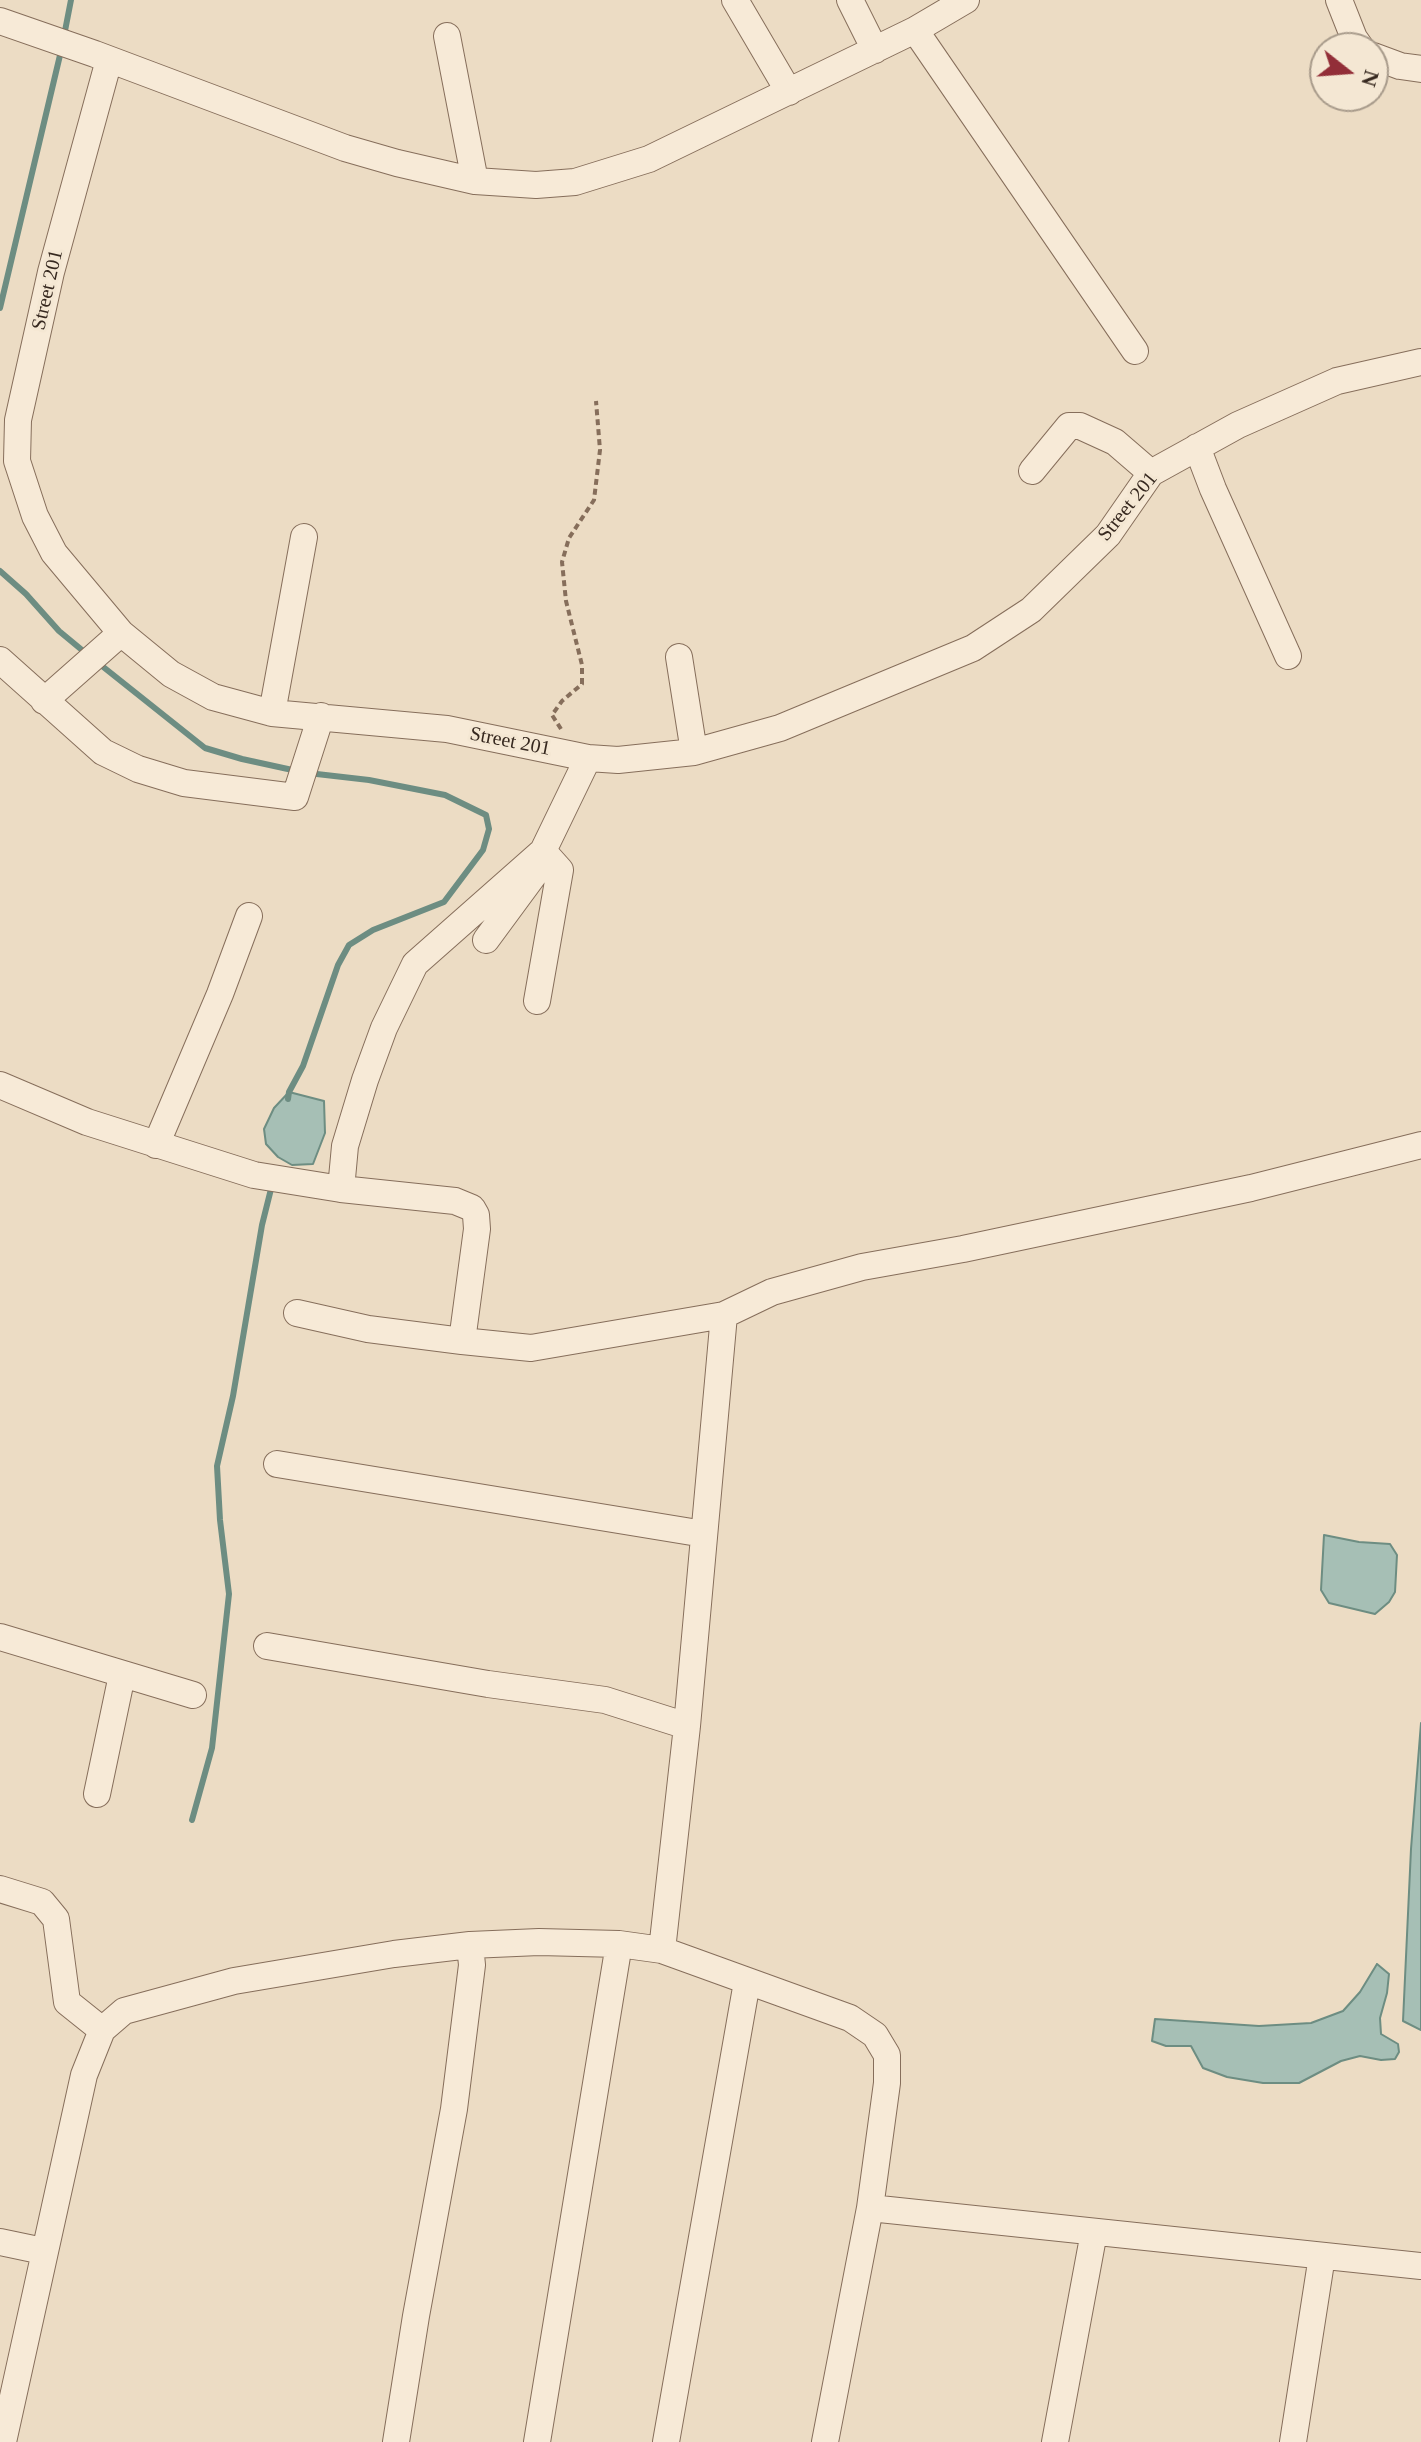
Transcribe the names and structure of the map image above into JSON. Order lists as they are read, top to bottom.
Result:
{
  "streets": {
    "street": ["Street 201"]
  },
  "north": "right"
}
